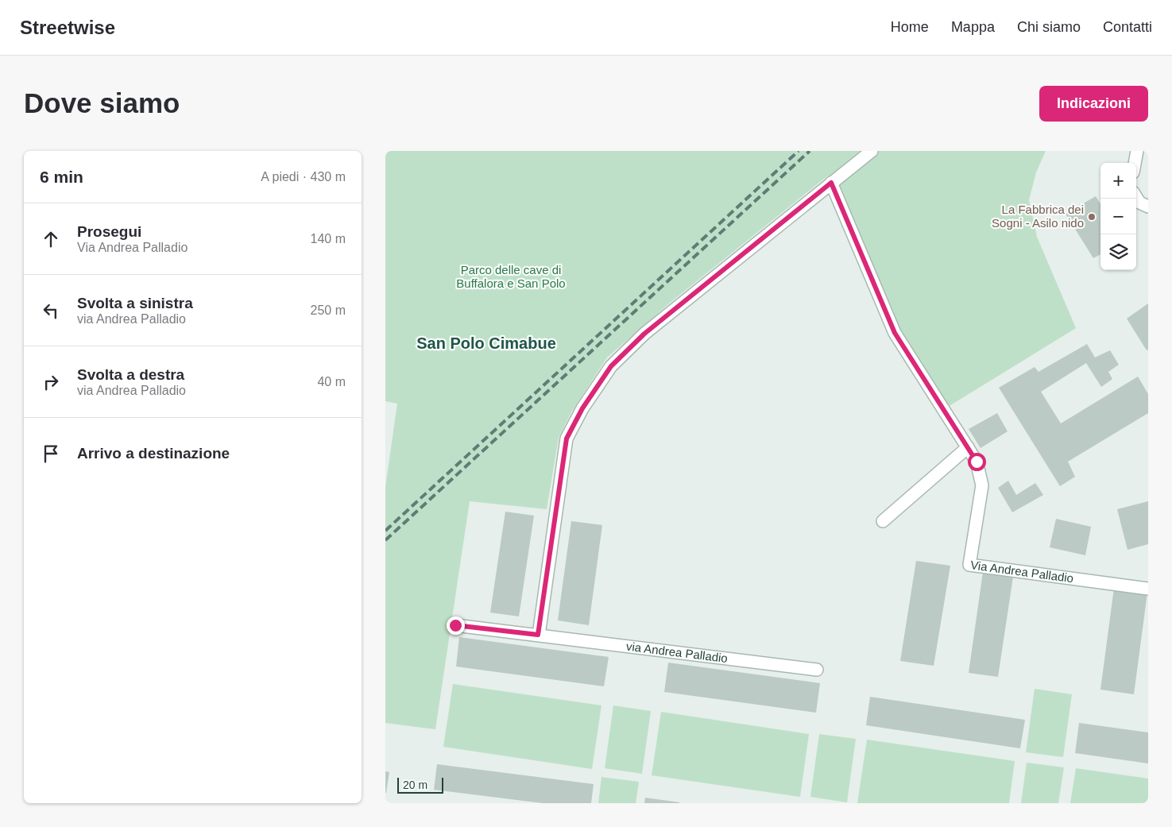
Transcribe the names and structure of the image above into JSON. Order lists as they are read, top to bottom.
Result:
{
  "streets": {
    "street": ["Via Andrea Palladio", "via Andrea Palladio"]
  },
  "districts": ["San Polo Cimabue"],
  "parks": ["Parco delle cave di Buffalora e San Polo"],
  "places": ["La Fabbrica dei Sogni - Asilo nido"],
  "scale_bar": "20 m",
  "page": {
    "header": "Streetwise",
    "nav": [
      "Home",
      "Mappa",
      "Chi siamo",
      "Contatti"
    ],
    "buttons": "Indicazioni",
    "title": "Dove siamo",
    "heading": ["6 min", "A piedi · 430 m"],
    "map_buttons": ["+", "−"],
    "list": [
      ["Prosegui", "Via Andrea Palladio", "140 m"],
      ["Svolta a sinistra", "via Andrea Palladio", "250 m"],
      ["Svolta a destra", "via Andrea Palladio", "40 m"],
      "Arrivo a destinazione"
    ],
    "scale": "20 m"
  }
}
